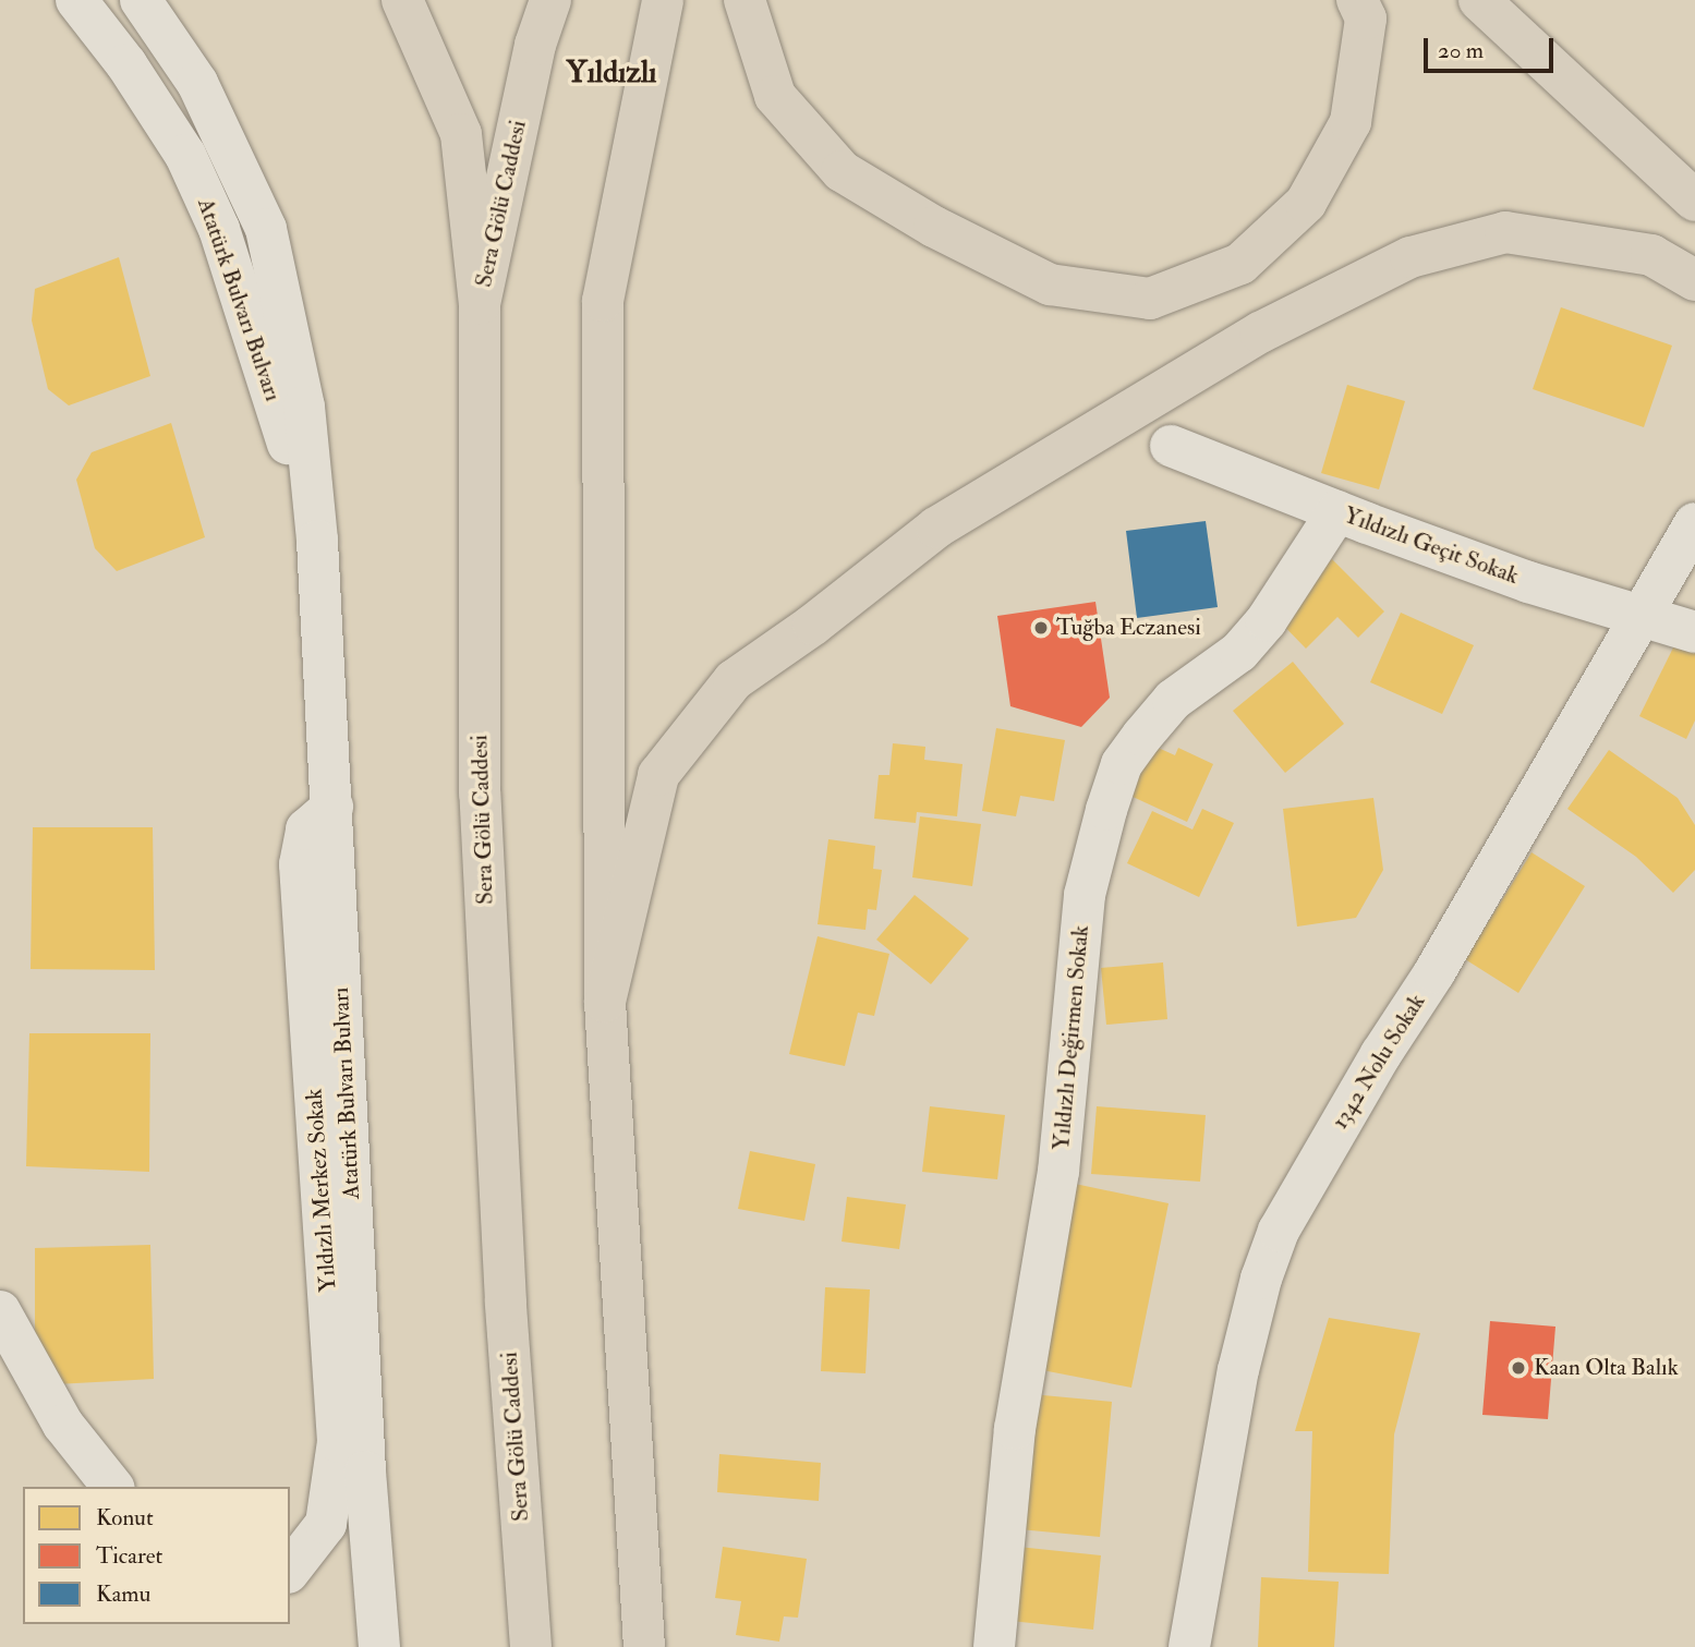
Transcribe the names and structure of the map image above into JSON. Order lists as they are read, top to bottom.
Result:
{
  "streets": {
    "main road": ["Sera Gölü Caddesi"],
    "street": [
      "Atatürk Bulvarı Bulvarı",
      "Yıldızlı Geçit Sokak",
      "Yıldızlı Değirmen Sokak",
      "1342 Nolu Sokak",
      "Yıldızlı Merkez Sokak"
    ]
  },
  "crossings": [
    ["Atatürk Bulvarı Bulvarı", "Yıldızlı Merkez Sokak"],
    ["Yıldızlı Geçit Sokak", "Yıldızlı Değirmen Sokak"],
    ["Yıldızlı Geçit Sokak", "1342 Nolu Sokak"]
  ],
  "districts": ["Yıldızlı"],
  "places": ["Tuğba Eczanesi", "Kaan Olta Balık"],
  "legend": ["Konut", "Ticaret", "Kamu"],
  "scale_bar": "20 m"
}
